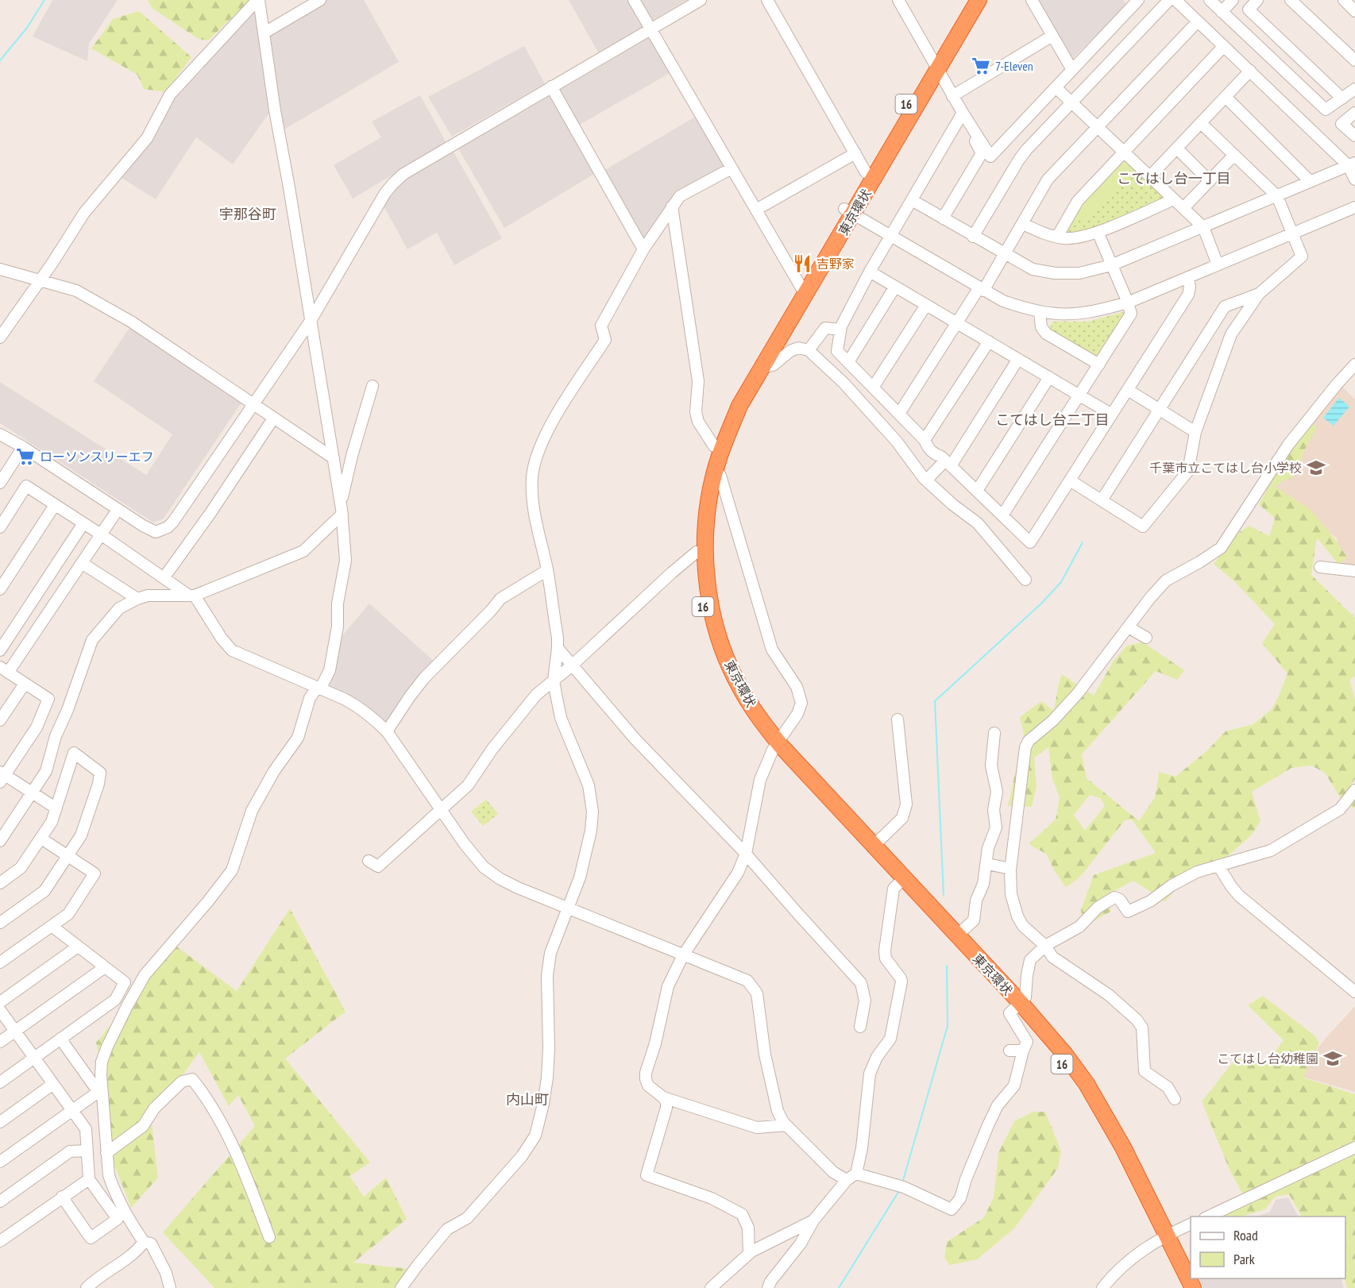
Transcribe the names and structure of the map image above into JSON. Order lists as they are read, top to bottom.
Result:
{
  "streets": {
    "highway": ["16", "東京環状"]
  },
  "districts": [
    "こてはし台一丁目",
    "宇那谷町",
    "こてはし台二丁目",
    "内山町"
  ],
  "places": {
    "supermarket": ["7-Eleven", "ローソンスリーエフ"],
    "restaurant": ["吉野家"],
    "school or university": ["千葉市立こてはし台小学校", "こてはし台幼稚園"]
  },
  "legend": ["Road", "Park"]
}
